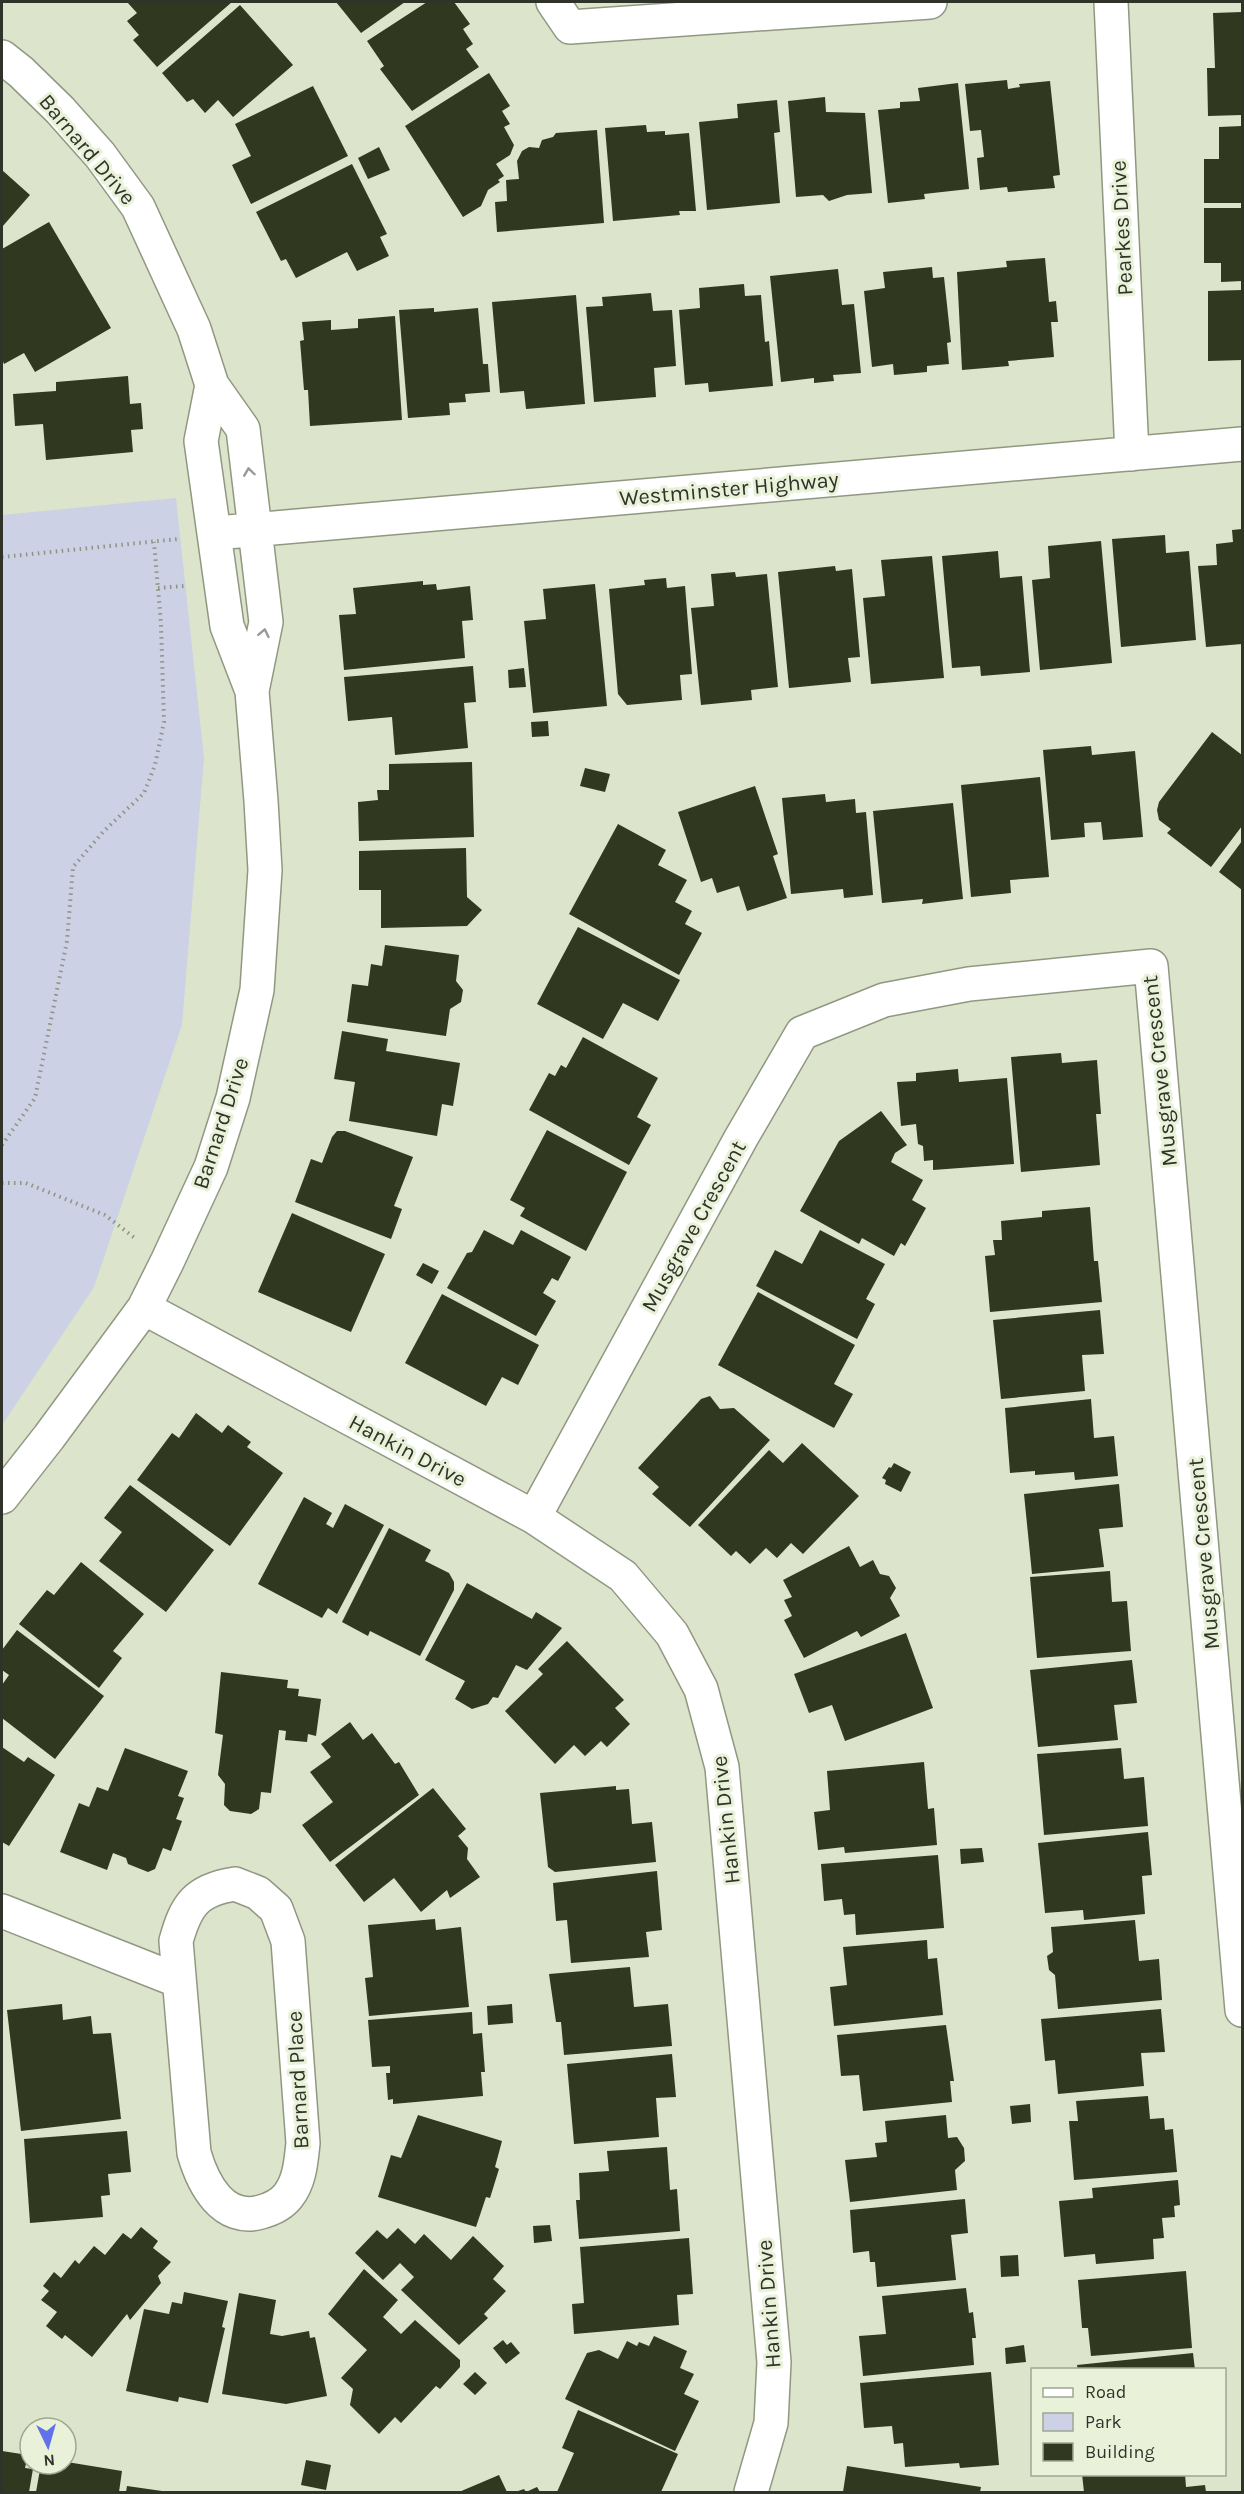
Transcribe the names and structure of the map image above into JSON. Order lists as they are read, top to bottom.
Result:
{
  "streets": {
    "street": [
      "Barnard Drive",
      "Pearkes Drive",
      "Westminster Highway",
      "Musgrave Crescent",
      "Hankin Drive",
      "Barnard Place"
    ]
  },
  "crossings": [
    ["Barnard Drive", "Westminster Highway"],
    ["Barnard Drive", "Hankin Drive"],
    ["Pearkes Drive", "Westminster Highway"],
    ["Musgrave Crescent", "Hankin Drive"]
  ],
  "legend": ["Road", "Park", "Building"],
  "north": "bottom"
}
